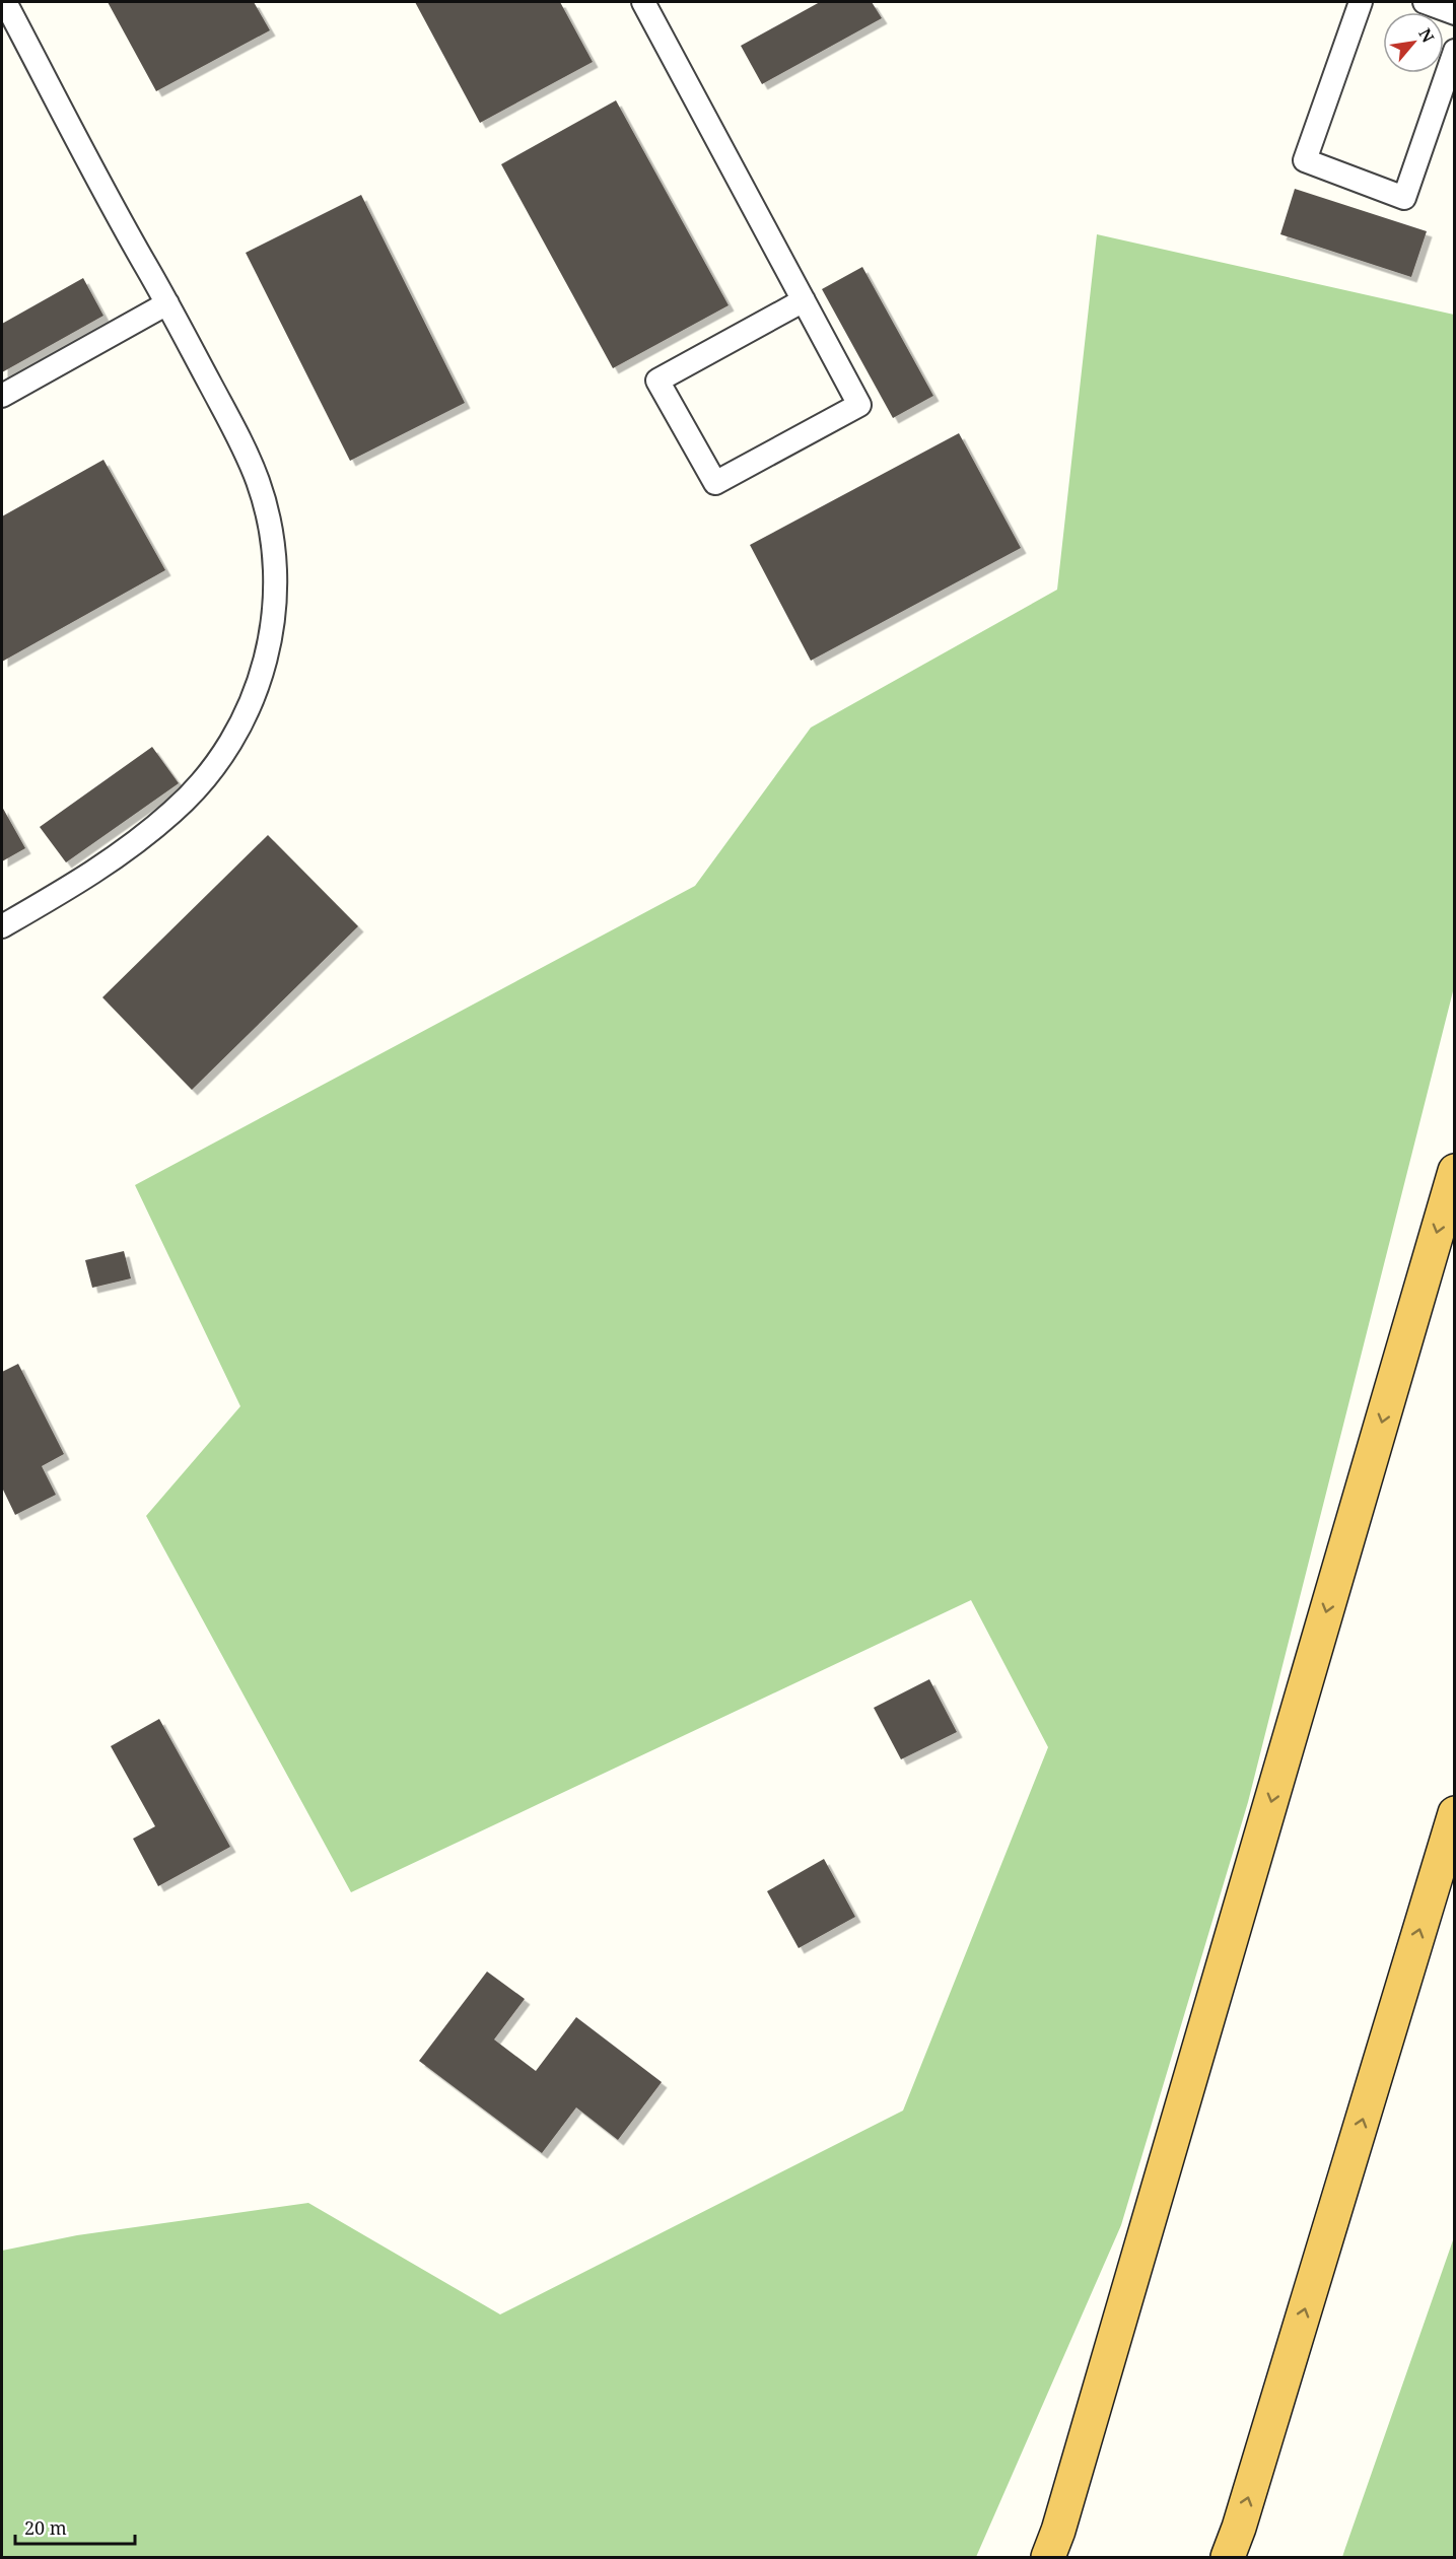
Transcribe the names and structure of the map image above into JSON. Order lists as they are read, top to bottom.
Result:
{
  "scale_bar": "20 m",
  "north": "top right"
}
